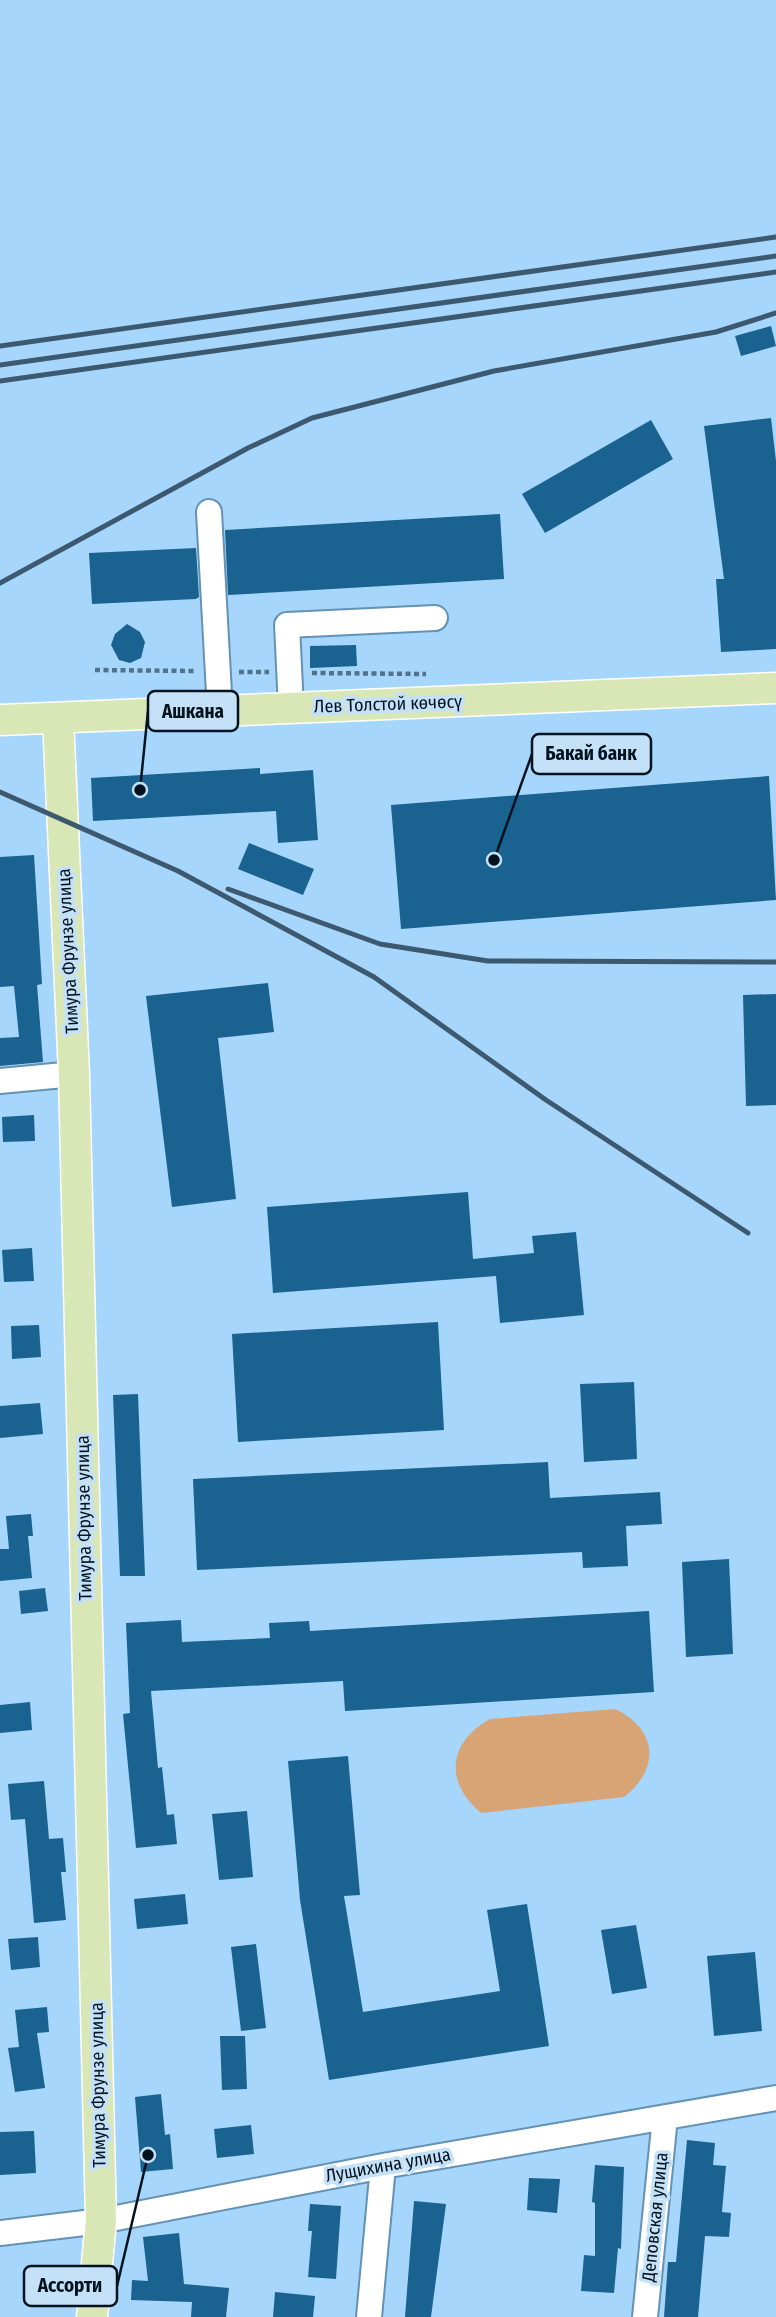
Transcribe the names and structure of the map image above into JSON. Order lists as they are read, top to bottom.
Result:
{
  "streets": {
    "main road": ["Лев Толстой көчөсү", "Тимура Фрунзе улица"],
    "street": ["Лущихина улица", "Деповская улица"]
  },
  "crossings": [
    ["Лев Толстой көчөсү", "Тимура Фрунзе улица"],
    ["Тимура Фрунзе улица", "Лущихина улица"],
    ["Лущихина улица", "Деповская улица"]
  ],
  "places": ["Ашкана", "Бакай банк", "Ассорти"]
}
